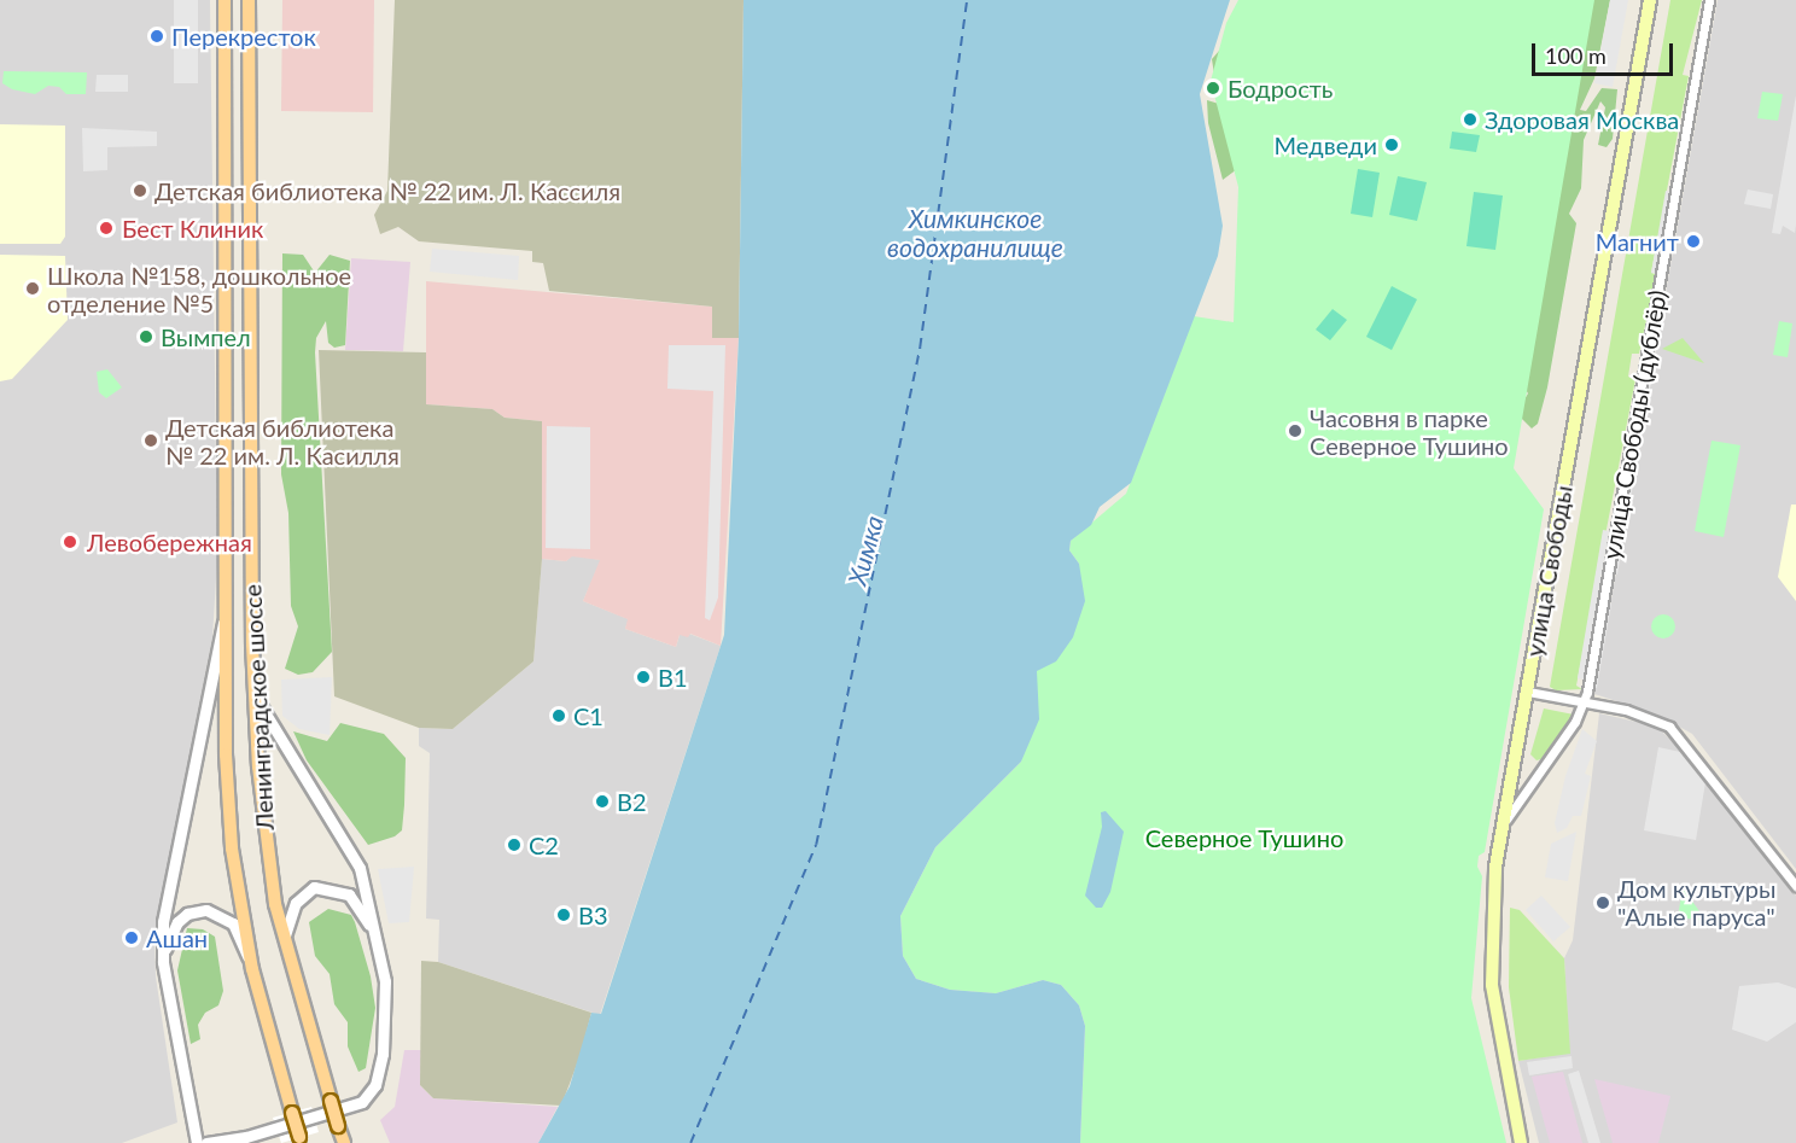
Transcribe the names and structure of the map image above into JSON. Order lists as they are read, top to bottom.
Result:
{
  "streets": {
    "main road": ["улица Свободы", "Ленинградское шоссе"],
    "street": ["улица Свободы (дублёр)"]
  },
  "crossings": [
    ["улица Свободы (дублёр)", "улица Свободы"]
  ],
  "water": ["Химкинское водохранилище", "Химка"],
  "parks": ["Северное Тушино"],
  "places": [
    "Перекресток",
    "Бодрость",
    "Здоровая Москва",
    "Медведи",
    "Детская библиотека № 22 им. Л. Кассиля",
    "Бест Клиник",
    "Магнит",
    "Школа №158, дошкольное отделение №5",
    "Вымпел",
    "Часовня в парке Северное Тушино",
    "Детская библиотека № 22 им. Л. Касилля",
    "Левобережная",
    "B1",
    "C1",
    "B2",
    "C2",
    "Дом культуры \"Алые паруса\"",
    "B3",
    "Ашан"
  ],
  "scale_bar": "100 m"
}
